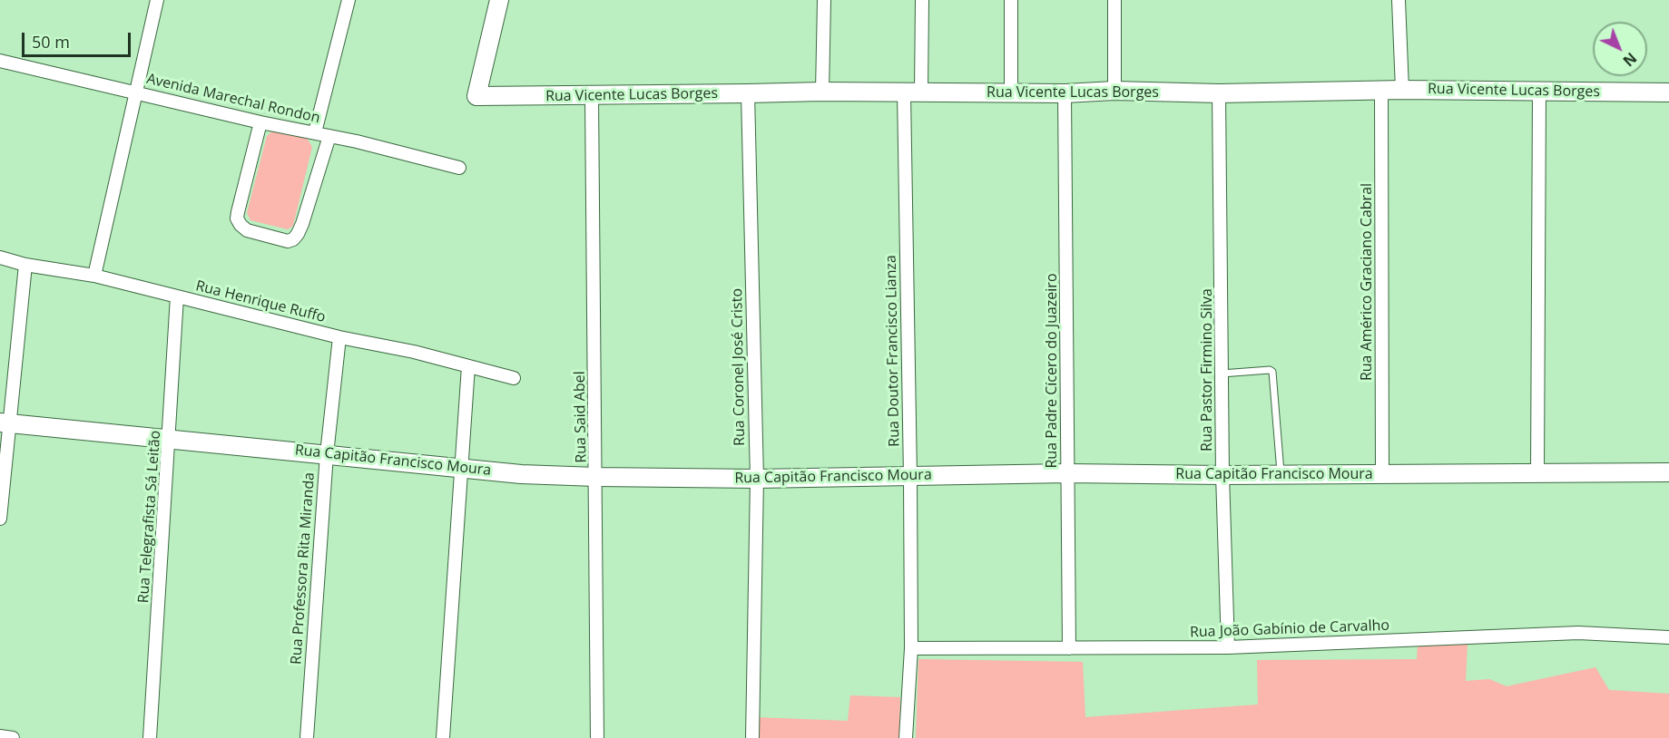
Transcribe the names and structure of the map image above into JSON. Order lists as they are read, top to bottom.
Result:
{
  "streets": {
    "main road": ["Rua Vicente Lucas Borges", "Rua Capitão Francisco Moura"],
    "street": [
      "Avenida Marechal Rondon",
      "Rua Américo Graciano Cabral",
      "Rua Henrique Ruffo",
      "Rua Doutor Francisco Lianza",
      "Rua Coronel José Cristo",
      "Rua Pastor Firmino Silva",
      "Rua Padre Cícero do Juazeiro",
      "Rua Said Abel",
      "Rua Telegrafista Sá Leitão",
      "Rua Professora Rita Miranda",
      "Rua João Gabínio de Carvalho"
    ]
  },
  "crossings": [
    ["Rua Vicente Lucas Borges", "Rua Américo Graciano Cabral"],
    ["Rua Vicente Lucas Borges", "Rua Doutor Francisco Lianza"],
    ["Rua Vicente Lucas Borges", "Rua Coronel José Cristo"],
    ["Rua Vicente Lucas Borges", "Rua Pastor Firmino Silva"],
    ["Rua Vicente Lucas Borges", "Rua Padre Cícero do Juazeiro"],
    ["Rua Vicente Lucas Borges", "Rua Said Abel"],
    ["Rua Américo Graciano Cabral", "Rua Capitão Francisco Moura"],
    ["Rua Henrique Ruffo", "Rua Telegrafista Sá Leitão"],
    ["Rua Henrique Ruffo", "Rua Professora Rita Miranda"],
    ["Rua Doutor Francisco Lianza", "Rua Capitão Francisco Moura"],
    ["Rua Doutor Francisco Lianza", "Rua João Gabínio de Carvalho"],
    ["Rua Coronel José Cristo", "Rua Capitão Francisco Moura"],
    ["Rua Pastor Firmino Silva", "Rua Capitão Francisco Moura"],
    ["Rua Pastor Firmino Silva", "Rua João Gabínio de Carvalho"],
    ["Rua Padre Cícero do Juazeiro", "Rua Capitão Francisco Moura"],
    ["Rua Padre Cícero do Juazeiro", "Rua João Gabínio de Carvalho"],
    ["Rua Said Abel", "Rua Capitão Francisco Moura"],
    ["Rua Capitão Francisco Moura", "Rua Telegrafista Sá Leitão"],
    ["Rua Capitão Francisco Moura", "Rua Professora Rita Miranda"]
  ],
  "scale_bar": "50 m",
  "north": "bottom right"
}
